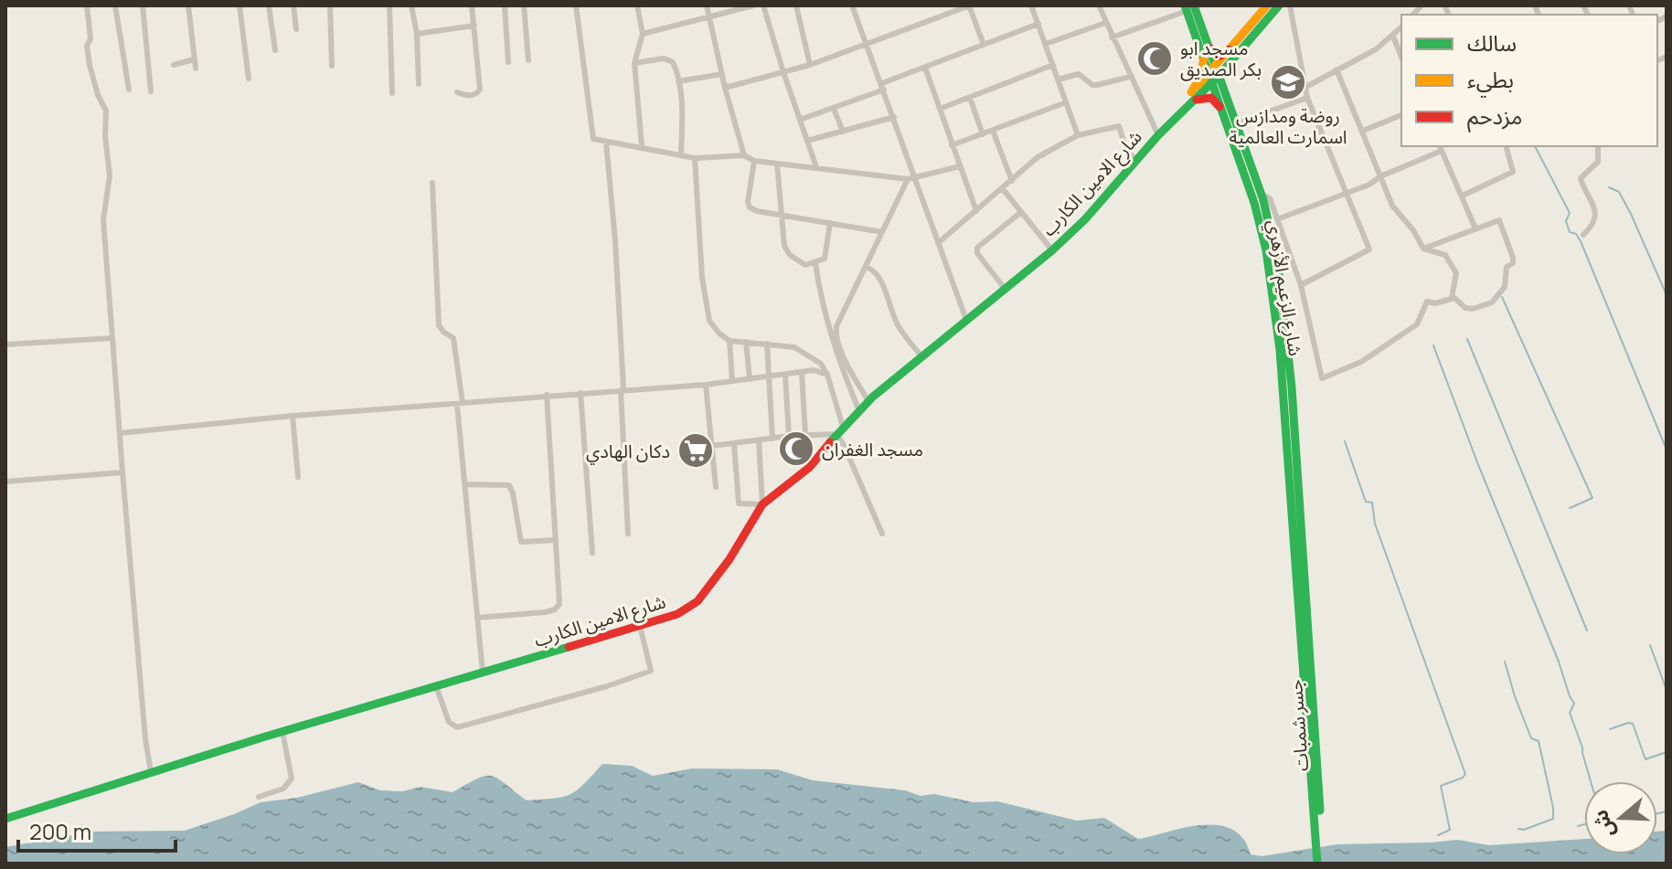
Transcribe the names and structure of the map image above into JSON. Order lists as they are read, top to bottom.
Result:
{
  "streets": {
    "main road": ["شارع الامين الكارب", "شارع الزعيم الأزهري", "جسر شمبات"]
  },
  "crossings": [
    ["شارع الامين الكارب", "شارع الزعيم الأزهري"],
    ["شارع الزعيم الأزهري", "جسر شمبات"]
  ],
  "places": {
    "mosque": ["مسجد ابو بكر الصديق", "مسجد الغفران"],
    "school or university": ["روضة ومدازس اسمارت العالمية"],
    "supermarket": ["دكان الهادي"]
  },
  "legend": ["سالك", "بطيء", "مزدحم"],
  "scale_bar": "200 m",
  "north": "left"
}
